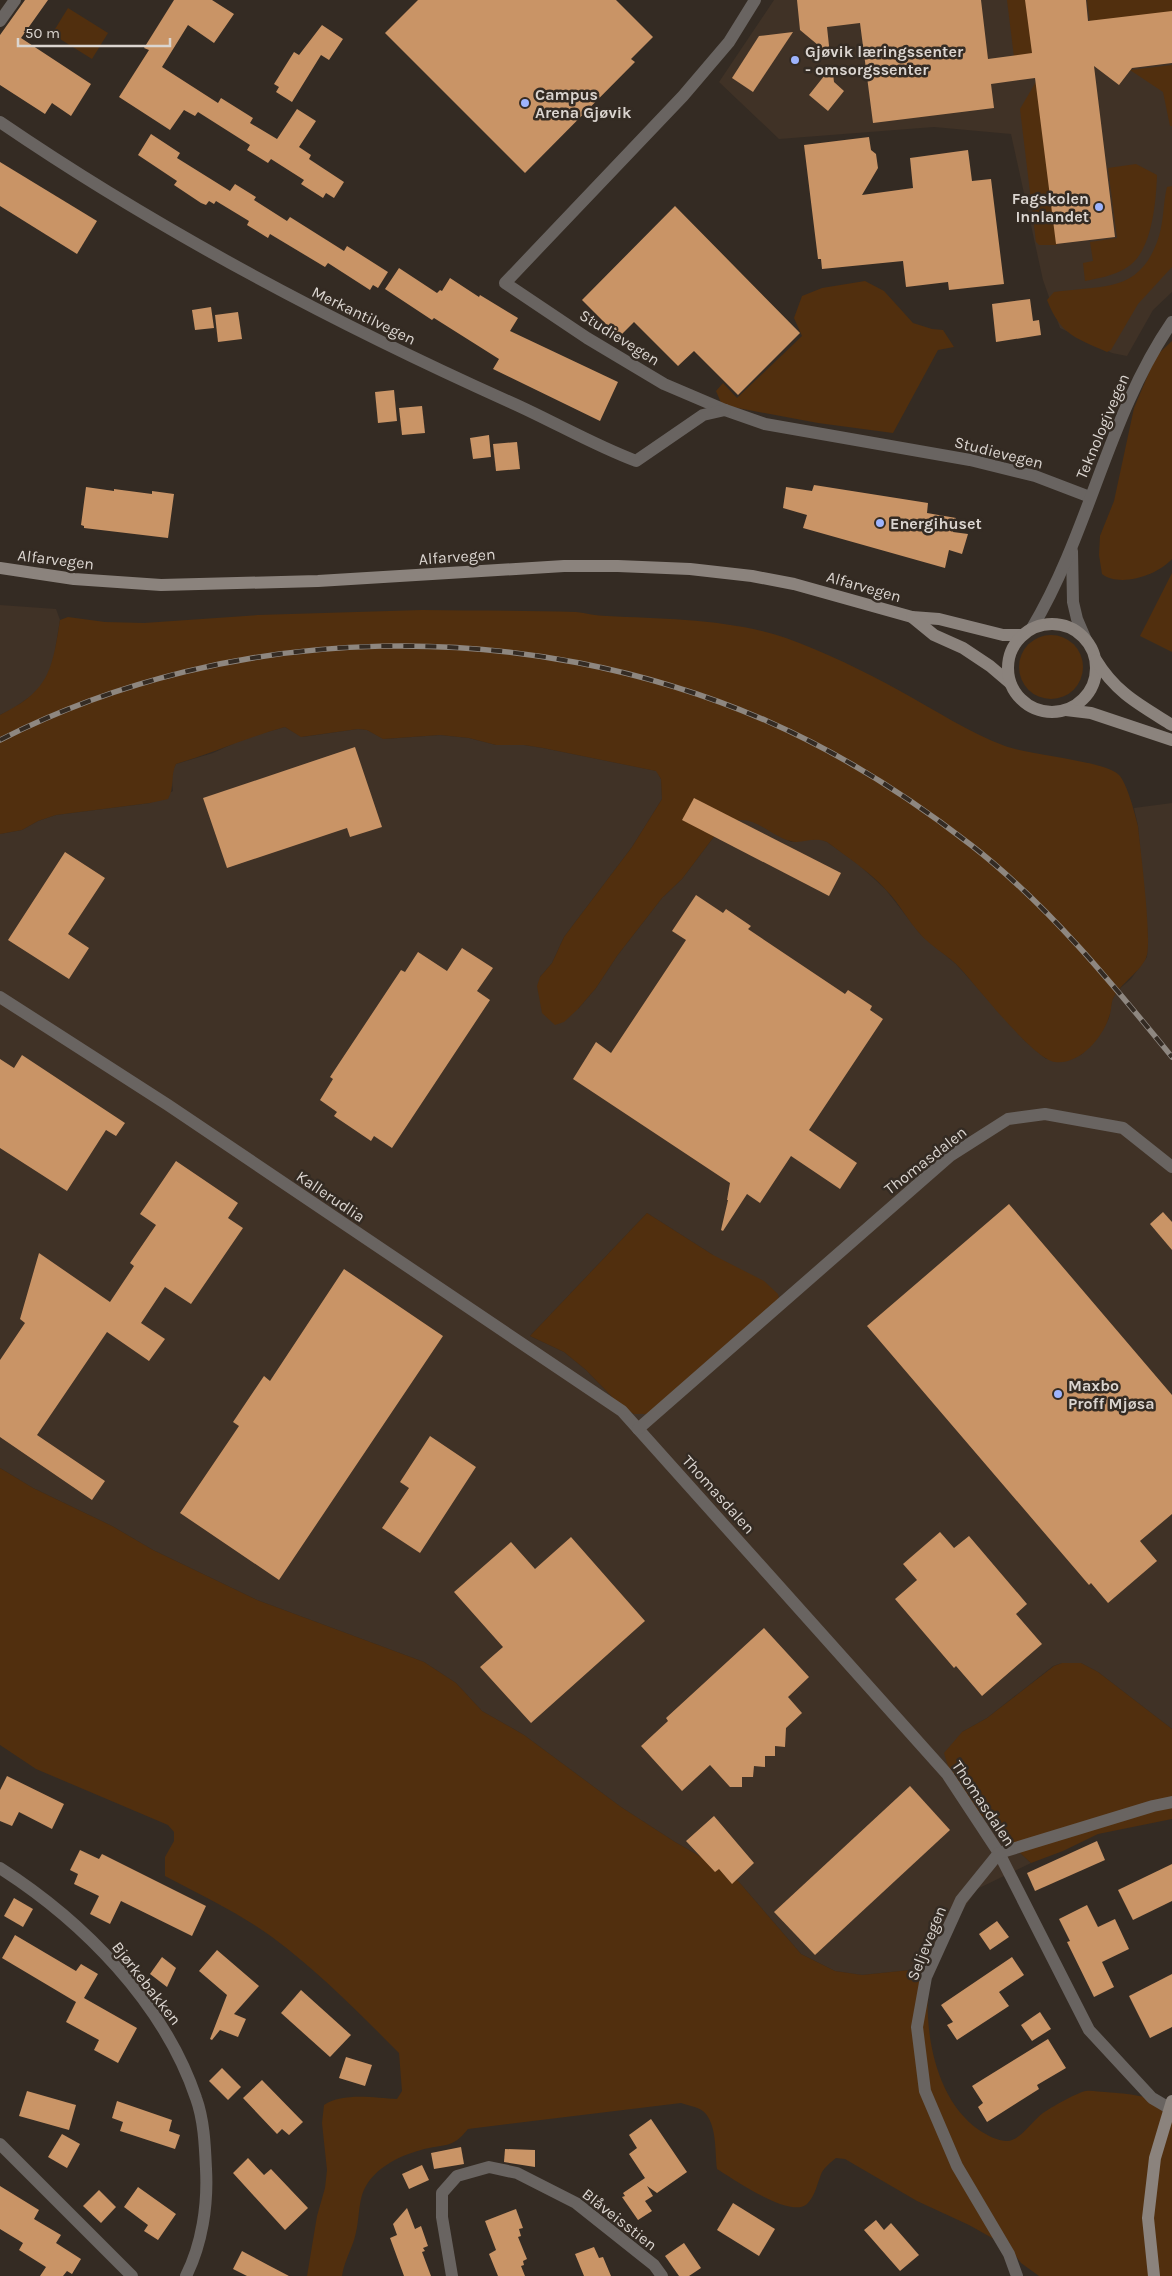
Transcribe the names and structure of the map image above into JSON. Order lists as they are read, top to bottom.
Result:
{
  "streets": {
    "main road": ["Alfarvegen"],
    "street": [
      "Merkantilvegen",
      "Studievegen",
      "Teknologivegen",
      "Thomasdalen",
      "Kallerudlia",
      "Seljevegen",
      "Bjørkebakken",
      "Blåveisstien"
    ]
  },
  "crossings": [
    ["Merkantilvegen", "Studievegen"],
    ["Studievegen", "Teknologivegen"],
    ["Teknologivegen", "Alfarvegen"],
    ["Thomasdalen", "Kallerudlia"],
    ["Thomasdalen", "Seljevegen"]
  ],
  "places": [
    "Gjøvik læringssenter - omsorgssenter",
    "Campus Arena Gjøvik",
    "Fagskolen Innlandet",
    "Energihuset",
    "Maxbo Proff Mjøsa"
  ],
  "scale_bar": "50 m"
}
